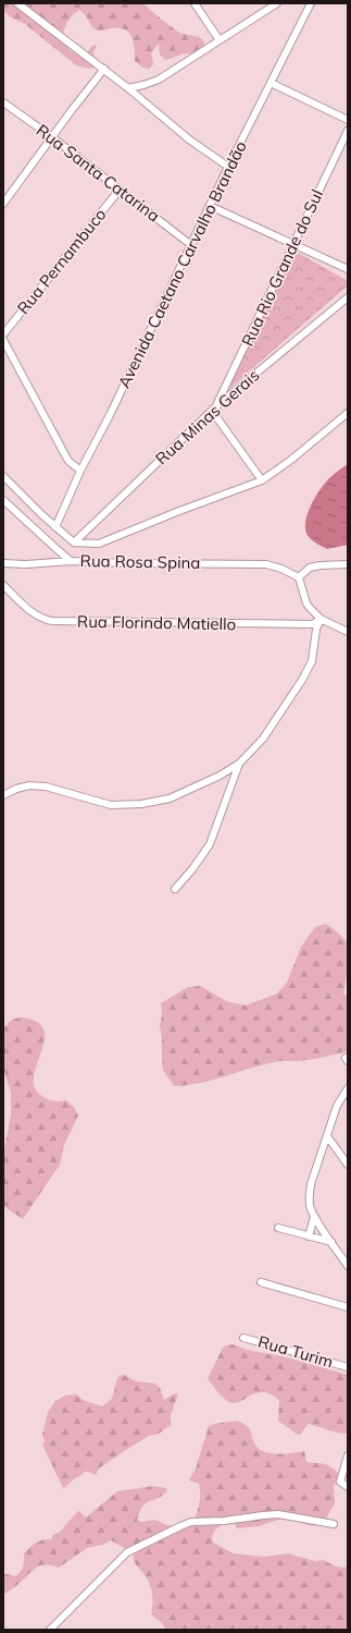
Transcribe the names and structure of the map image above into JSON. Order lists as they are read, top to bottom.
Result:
{
  "streets": {
    "street": [
      "Rua Santa Catarina",
      "Rua Pernambuco",
      "Avenida Caetano Carvalho Brandão",
      "Rua Rio Grande do Sul",
      "Rua Minas Gerais",
      "Rua Rosa Spina",
      "Rua Florindo Matiello",
      "Rua Turim"
    ]
  },
  "crossings": [
    ["Rua Santa Catarina", "Rua Pernambuco"],
    ["Rua Santa Catarina", "Avenida Caetano Carvalho Brandão"],
    ["Rua Rio Grande do Sul", "Rua Minas Gerais"]
  ]
}
